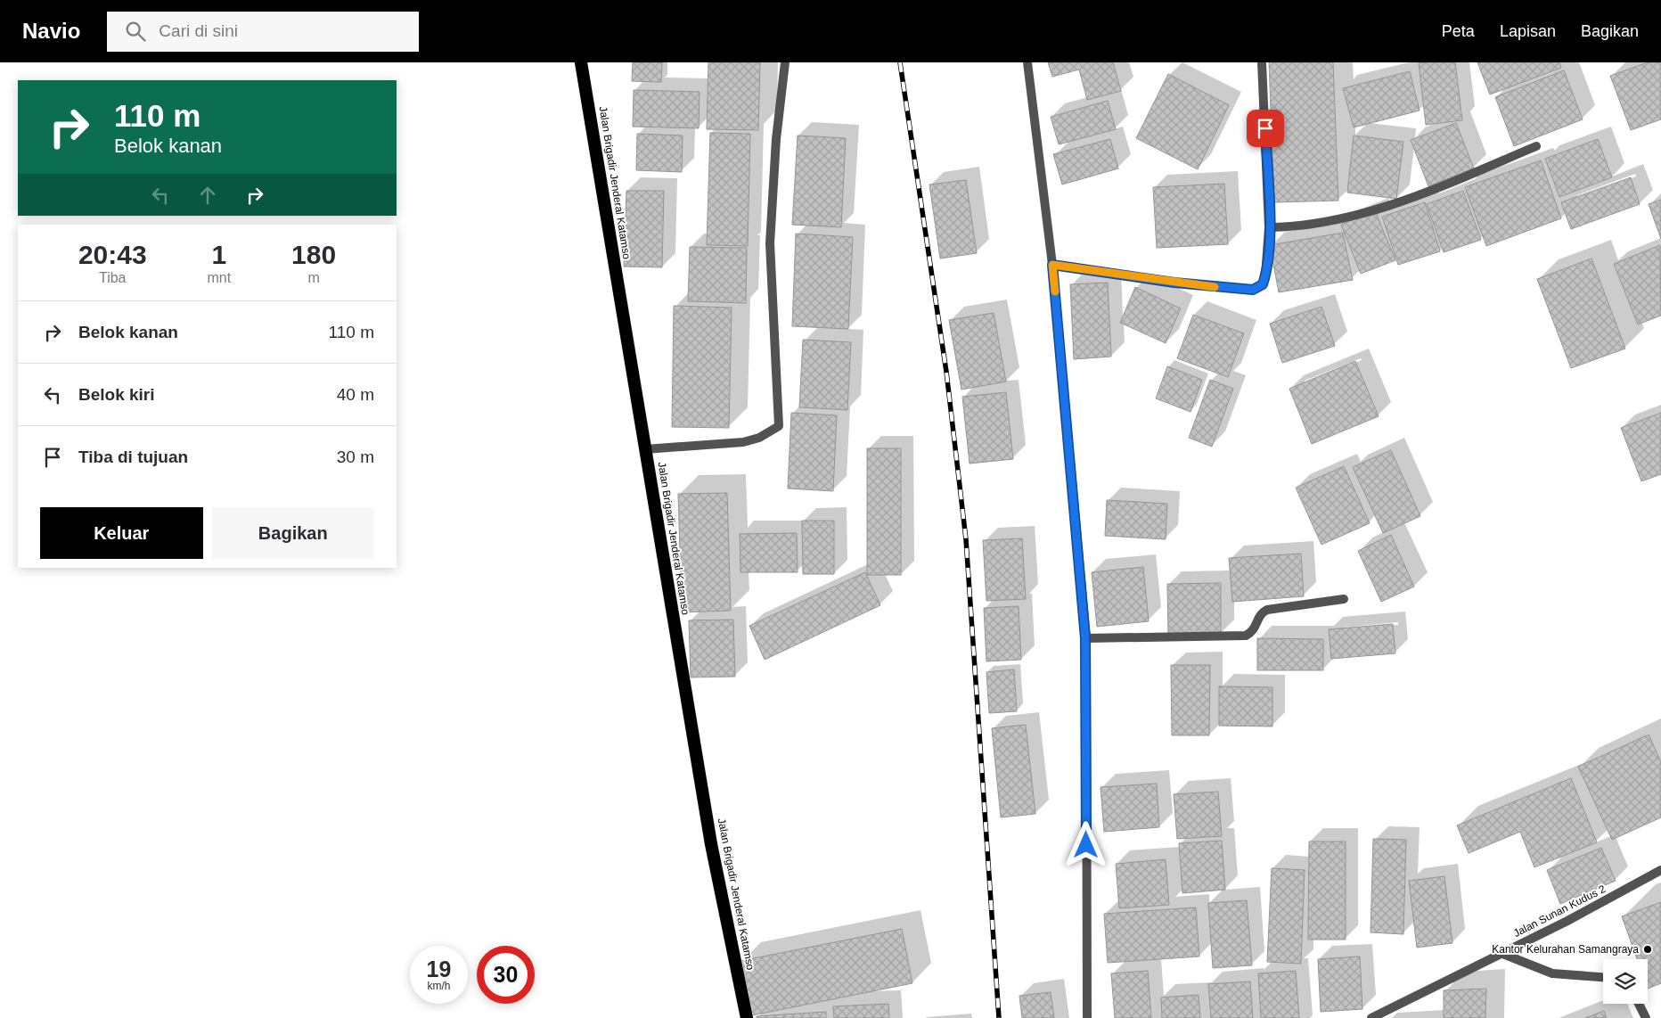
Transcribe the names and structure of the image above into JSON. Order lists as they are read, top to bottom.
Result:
{
  "streets": {
    "highway": ["Jalan Brigadir Jenderal Katamso"],
    "street": ["Jalan Sunan Kudus 2"]
  },
  "places": ["Kantor Kelurahan Samangraya"],
  "page": {
    "header": "Navio",
    "search": "Cari di sini",
    "nav": ["Peta", "Lapisan", "Bagikan"],
    "turn": ["110 m", "Belok kanan"],
    "eta": [
      "20:43",
      "Tiba",
      "1",
      "mnt",
      "180",
      "m"
    ],
    "list": [
      {
        "name": "Belok kanan",
        "value": "110 m"
      },
      {
        "name": "Belok kiri",
        "value": "40 m"
      },
      {
        "name": "Tiba di tujuan",
        "value": "30 m"
      }
    ],
    "buttons": ["Keluar", "Bagikan"],
    "speed": "19 km/h",
    "limit": "30"
  }
}
